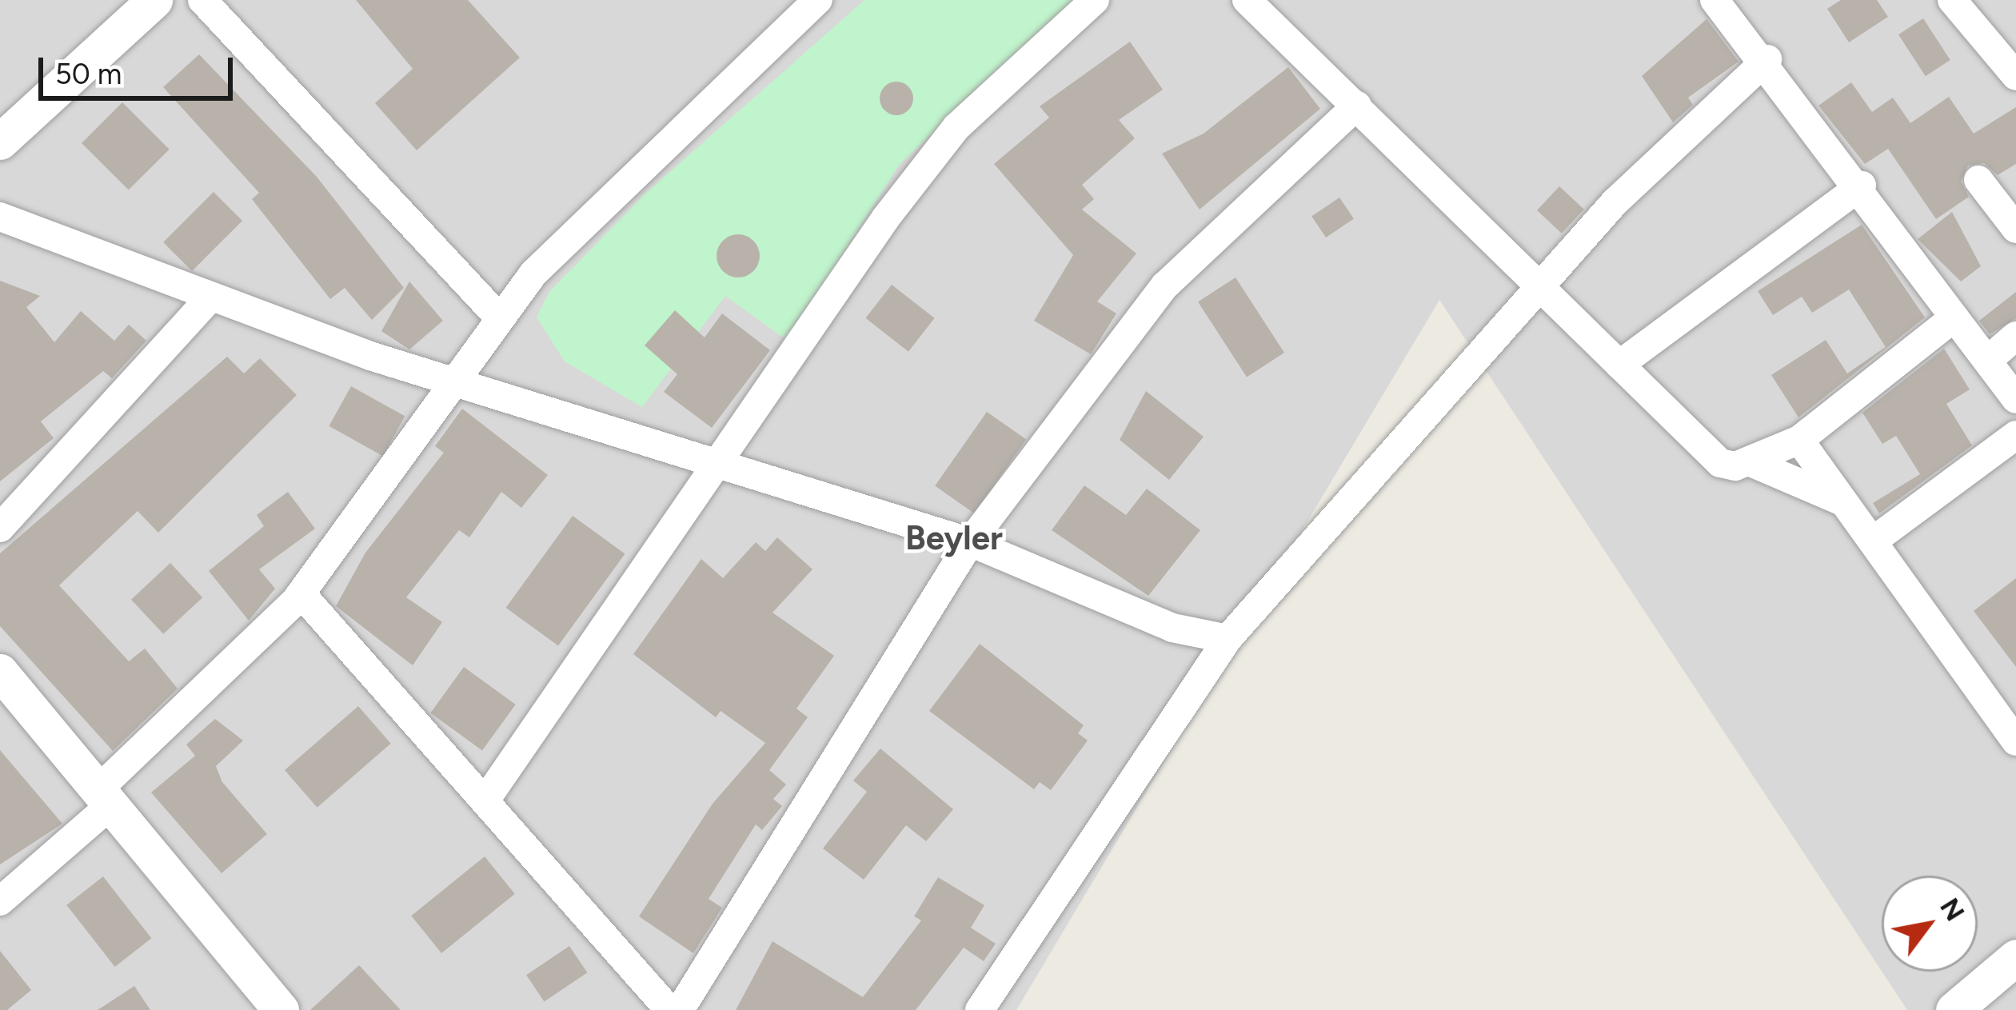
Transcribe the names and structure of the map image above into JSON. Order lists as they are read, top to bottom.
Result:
{
  "districts": ["Beyler"],
  "scale_bar": "50 m",
  "north": "top right"
}
